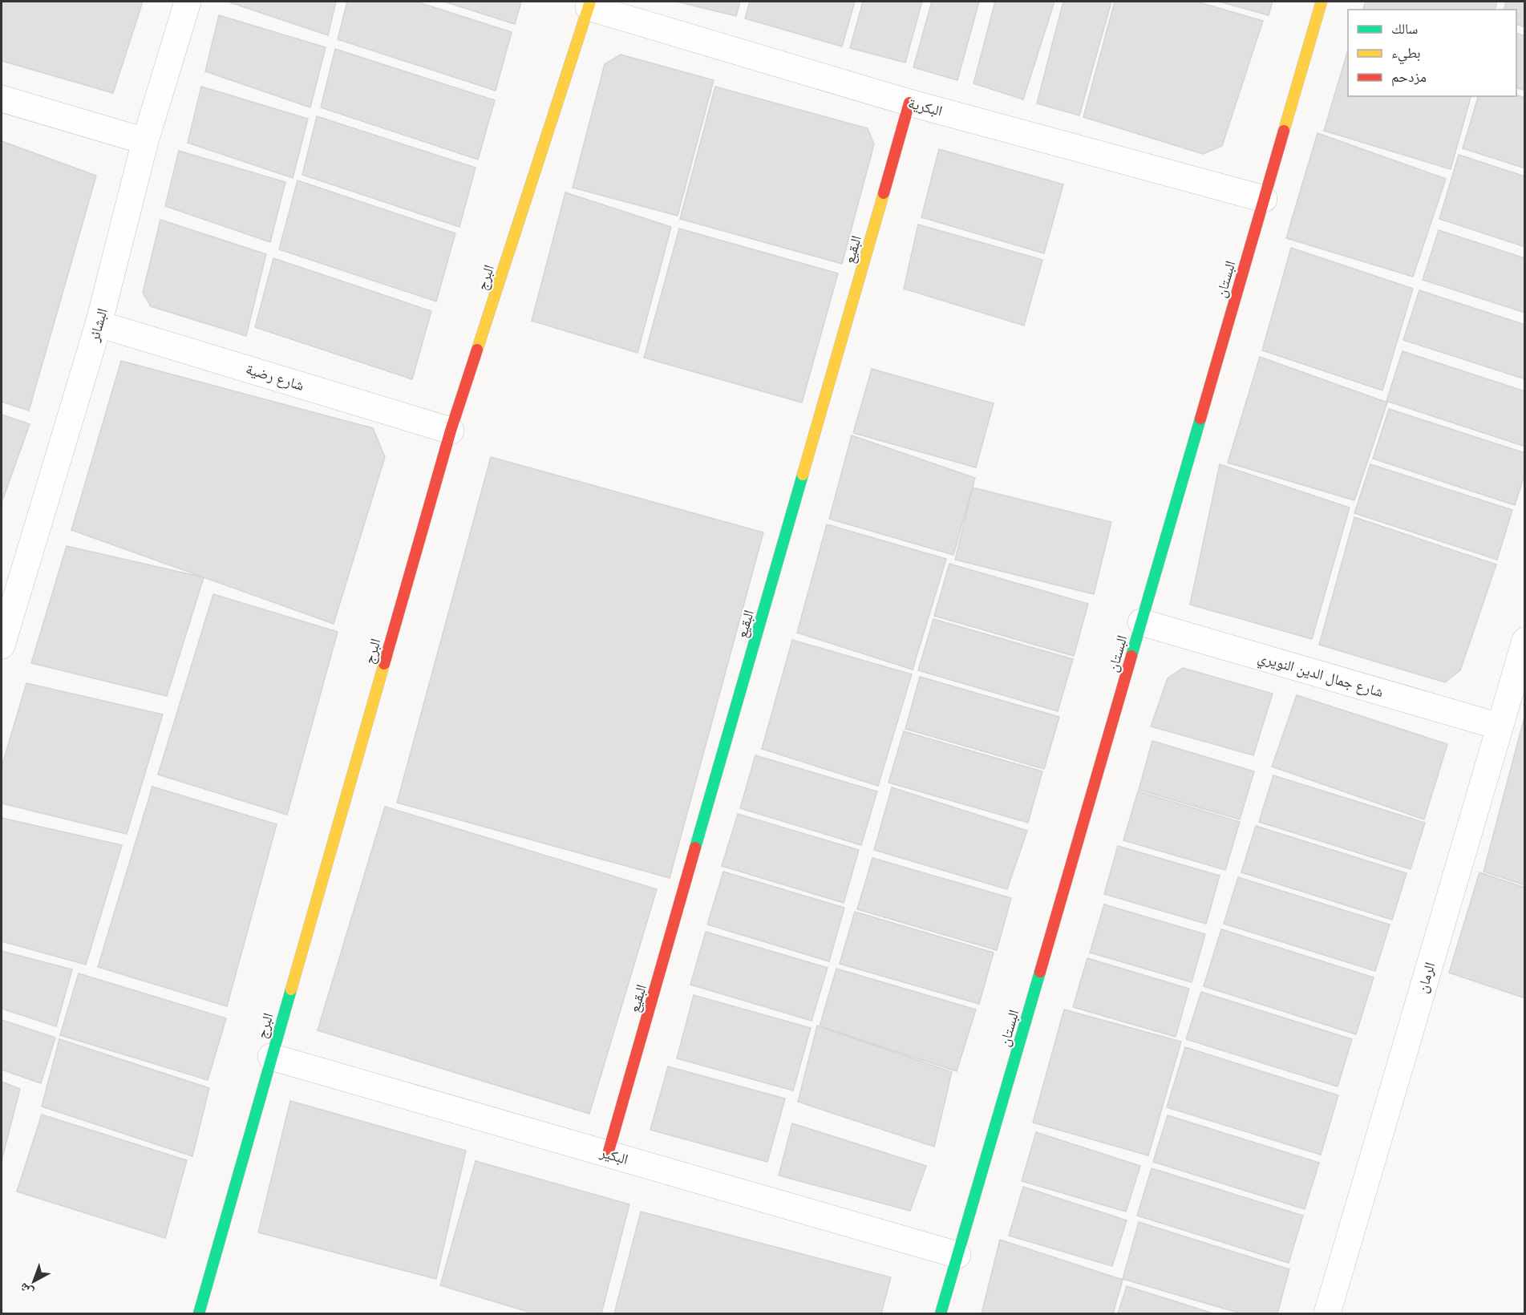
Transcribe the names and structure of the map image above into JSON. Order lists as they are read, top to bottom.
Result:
{
  "streets": {
    "street": [
      "البكرية",
      "البقيع",
      "البرج",
      "البستان",
      "البشائر",
      "شارع رضية",
      "شارع جمال الدين النويري",
      "الرمان",
      "البكير"
    ]
  },
  "crossings": [
    ["البكرية", "البقيع"],
    ["البكرية", "البرج"],
    ["البكرية", "البستان"],
    ["البقيع", "البكير"],
    ["البرج", "شارع رضية"],
    ["البرج", "البكير"],
    ["البستان", "شارع جمال الدين النويري"],
    ["البستان", "البكير"],
    ["البشائر", "شارع رضية"],
    ["شارع جمال الدين النويري", "الرمان"]
  ],
  "legend": ["سالك", "بطيء", "مزدحم"],
  "north": "bottom left"
}
